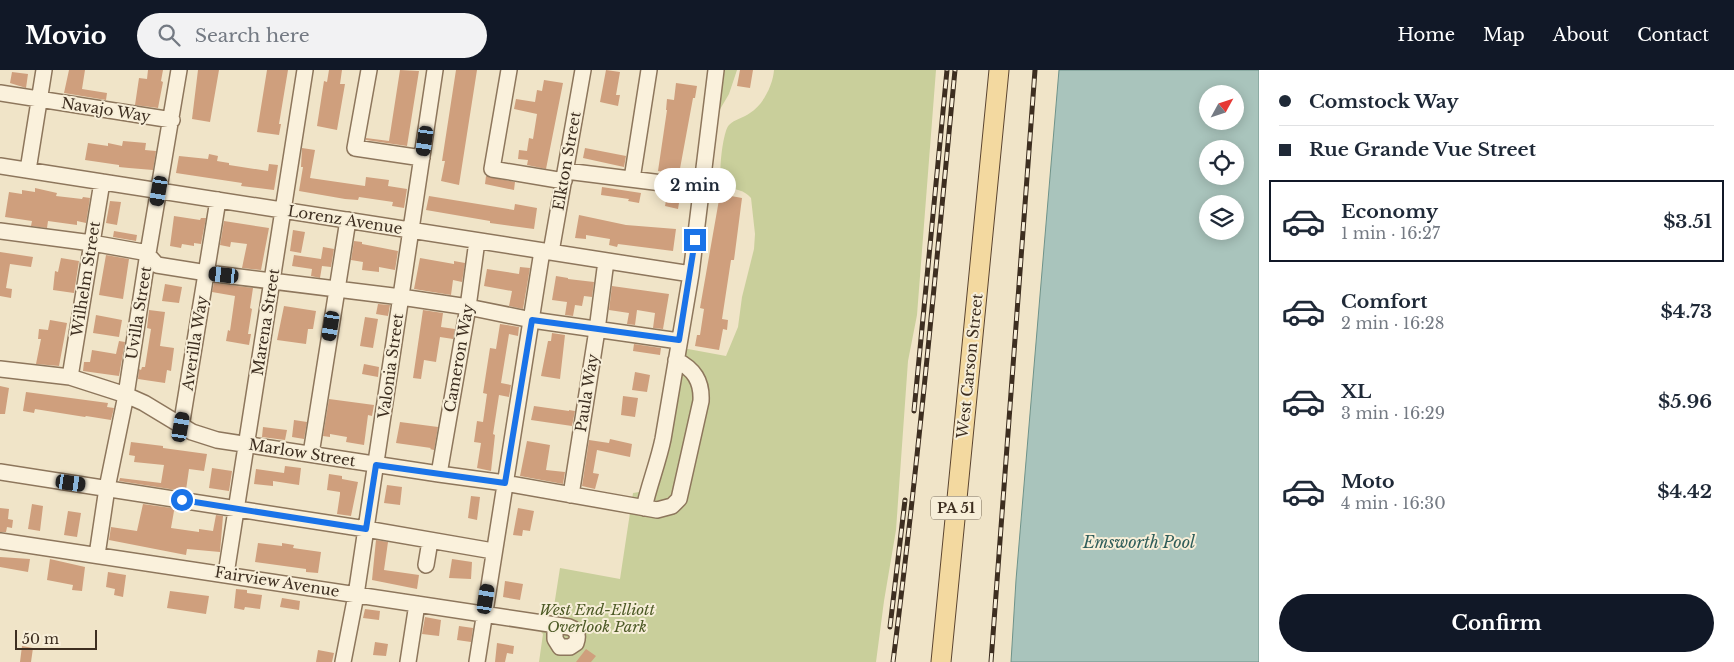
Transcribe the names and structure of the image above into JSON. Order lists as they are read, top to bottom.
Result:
{
  "streets": {
    "main road": ["West Carson Street", "PA 51"],
    "street": [
      "Navajo Way",
      "Elkton Street",
      "Lorenz Avenue",
      "Wilhelm Street",
      "Uvilla Street",
      "Marena Street",
      "Averilla Way",
      "Cameron Way",
      "Valonia Street",
      "Paula Way",
      "Marlow Street",
      "Fairview Avenue"
    ]
  },
  "crossings": [
    ["Navajo Way", "Uvilla Street"],
    ["Elkton Street", "Lorenz Avenue"],
    ["Elkton Street", "Marlow Street"],
    ["Elkton Street", "Fairview Avenue"],
    ["Lorenz Avenue", "Wilhelm Street"],
    ["Lorenz Avenue", "Uvilla Street"],
    ["Lorenz Avenue", "Marena Street"],
    ["Lorenz Avenue", "Averilla Way"],
    ["Lorenz Avenue", "Cameron Way"],
    ["Lorenz Avenue", "Valonia Street"],
    ["Lorenz Avenue", "Paula Way"],
    ["Wilhelm Street", "Marlow Street"],
    ["Uvilla Street", "Marlow Street"],
    ["Uvilla Street", "Fairview Avenue"],
    ["Marena Street", "Marlow Street"],
    ["Marena Street", "Fairview Avenue"],
    ["Averilla Way", "Marlow Street"],
    ["Cameron Way", "Marlow Street"],
    ["Valonia Street", "Marlow Street"],
    ["Valonia Street", "Fairview Avenue"],
    ["Paula Way", "Marlow Street"]
  ],
  "water": ["Emsworth Pool"],
  "parks": ["West End-Elliott Overlook Park"],
  "scale_bar": "50 m",
  "north": "top right",
  "page": {
    "header": "Movio",
    "search": "Search here",
    "nav": [
      "Home",
      "Map",
      "About",
      "Contact"
    ],
    "banner": ["Comstock Way", "Rue Grande Vue Street"],
    "bubble": "2 min",
    "list": [
      {
        "name": "Economy",
        "note": "1 min · 16:27",
        "value": "$3.51"
      },
      {
        "name": "Comfort",
        "note": "2 min · 16:28",
        "value": "$4.73"
      },
      {
        "name": "XL",
        "note": "3 min · 16:29",
        "value": "$5.96"
      },
      {
        "name": "Moto",
        "note": "4 min · 16:30",
        "value": "$4.42"
      }
    ],
    "buttons": "Confirm",
    "scale": "50 m"
  }
}
